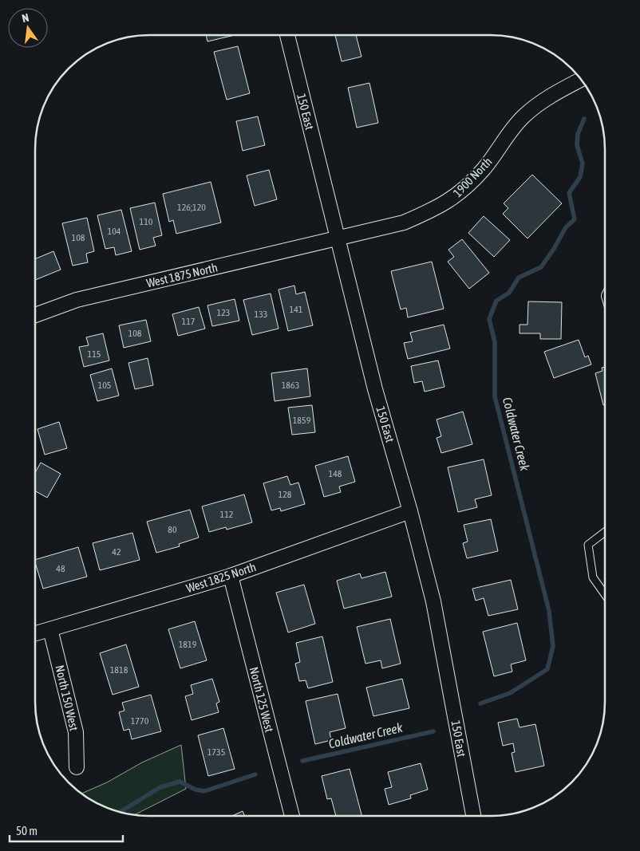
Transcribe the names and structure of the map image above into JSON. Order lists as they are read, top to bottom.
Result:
{
  "streets": {
    "street": [
      "150 East",
      "1900 North",
      "West 1875 North",
      "West 1825 North",
      "North 150 West",
      "North 125 West"
    ]
  },
  "crossings": [
    ["150 East", "1900 North"],
    ["150 East", "West 1875 North"],
    ["150 East", "West 1825 North"],
    ["1900 North", "West 1875 North"],
    ["West 1825 North", "North 150 West"],
    ["West 1825 North", "North 125 West"]
  ],
  "water": ["Coldwater Creek"],
  "house_numbers": [
    "126;120",
    "110",
    "104",
    "108",
    "141",
    "123",
    "133",
    "117",
    "108",
    "115",
    "105",
    "1863",
    "1859",
    "148",
    "128",
    "112",
    "80",
    "42",
    "48",
    "1819",
    "1818",
    "1770",
    "1735"
  ],
  "scale_bar": "50 m",
  "north": "top"
}
